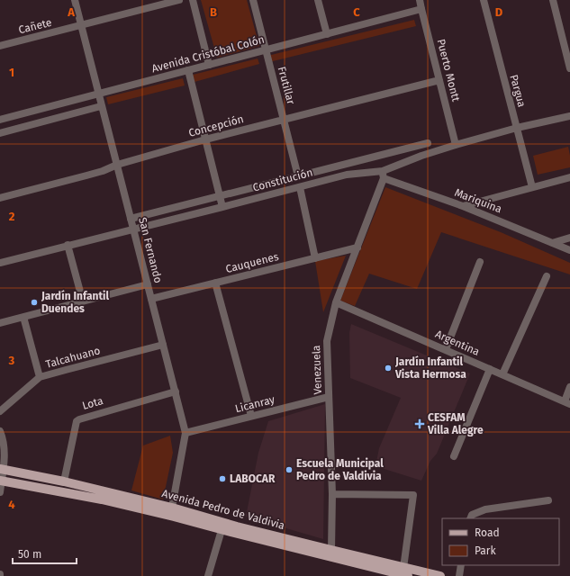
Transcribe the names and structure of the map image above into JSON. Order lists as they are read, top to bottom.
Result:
{
  "streets": {
    "main road": ["Avenida Pedro de Valdivia"],
    "street": [
      "Cañete",
      "Avenida Cristóbal Colón",
      "Puerto Montt",
      "Frutillar",
      "Pargua",
      "Concepción",
      "Constitución",
      "Mariquina",
      "San Fernando",
      "Cauquenes",
      "Argentina",
      "Talcahuano",
      "Venezuela",
      "Lota",
      "Licanray"
    ]
  },
  "crossings": [
    ["Cañete", "San Fernando"],
    ["Avenida Cristóbal Colón", "Puerto Montt"],
    ["Avenida Cristóbal Colón", "Frutillar"],
    ["Avenida Cristóbal Colón", "San Fernando"],
    ["Puerto Montt", "Concepción"],
    ["Puerto Montt", "Constitución"],
    ["Frutillar", "Concepción"],
    ["Frutillar", "Constitución"],
    ["Pargua", "Constitución"],
    ["Concepción", "San Fernando"],
    ["Constitución", "Mariquina"],
    ["Constitución", "San Fernando"],
    ["Constitución", "Venezuela"],
    ["Mariquina", "Venezuela"],
    ["San Fernando", "Cauquenes"],
    ["San Fernando", "Talcahuano"],
    ["San Fernando", "Lota"],
    ["San Fernando", "Licanray"],
    ["San Fernando", "Avenida Pedro de Valdivia"],
    ["Cauquenes", "Venezuela"],
    ["Argentina", "Venezuela"],
    ["Venezuela", "Licanray"],
    ["Venezuela", "Avenida Pedro de Valdivia"],
    ["Lota", "Avenida Pedro de Valdivia"]
  ],
  "places": {
    "other": [
      "Jardín Infantil Duendes",
      "Jardín Infantil Vista Hermosa",
      "Escuela Municipal Pedro de Valdivia",
      "LABOCAR"
    ],
    "health": ["CESFAM Villa Alegre"]
  },
  "legend": ["Road", "Park"],
  "scale_bar": "50 m",
  "grid": {
    "columns": [
      "A",
      "B",
      "C",
      "D"
    ],
    "rows": [
      "1",
      "2",
      "3",
      "4"
    ]
  }
}
